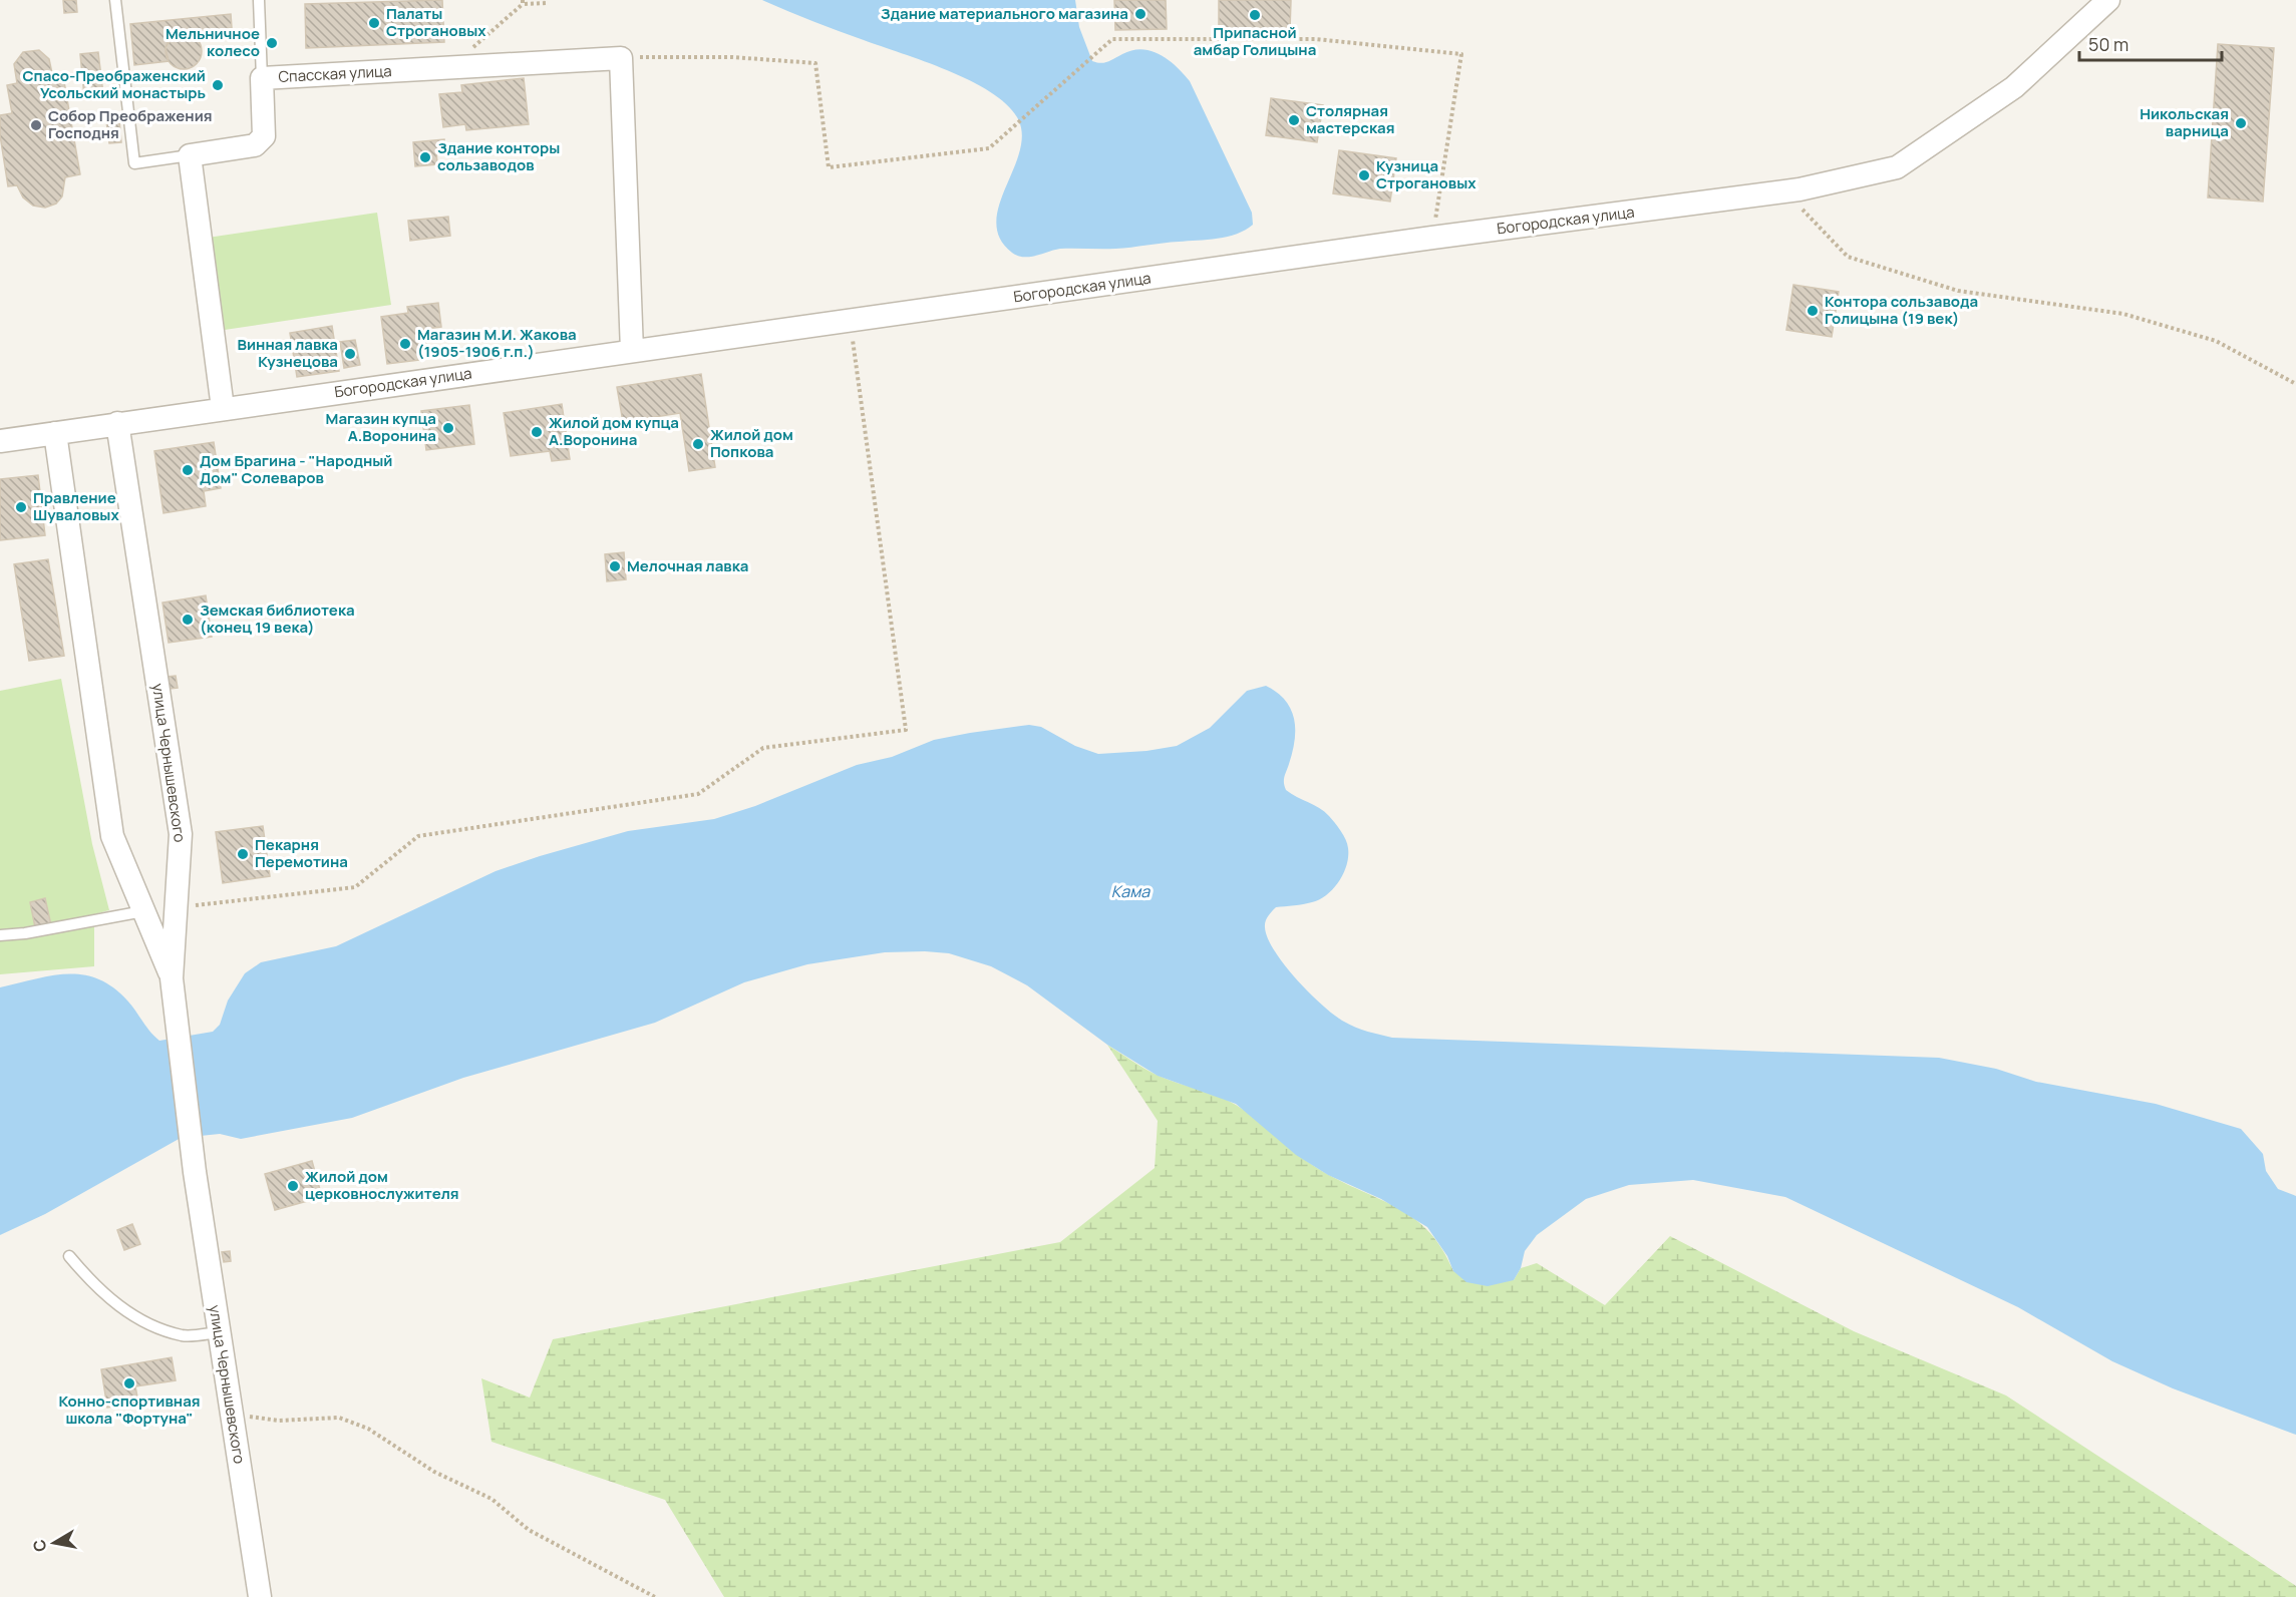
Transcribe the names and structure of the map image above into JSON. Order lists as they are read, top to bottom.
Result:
{
  "streets": {
    "street": ["Спасская улица", "Богородская улица", "улица Чернышевского"]
  },
  "crossings": [
    ["Богородская улица", "улица Чернышевского"]
  ],
  "water": ["Кама"],
  "places": [
    "Здание материального магазина",
    "Припасной амбар Голицына",
    "Палаты Строгановых",
    "Мельничное колесо",
    "Спасо-Преображенский Усольский монастырь",
    "Столярная мастерская",
    "Никольская варница",
    "Собор Преображения Господня",
    "Здание конторы сользаводов",
    "Кузница Строгановых",
    "Контора сользавода Голицына (19 век)",
    "Магазин М.И. Жакова (1905-1906 г.п.)",
    "Винная лавка Кузнецова",
    "Магазин купца А.Воронина",
    "Жилой дом купца А.Воронина",
    "Жилой дом Попкова",
    "Дом Брагина - \"Народный Дом\" Солеваров",
    "Правление Шуваловых",
    "Мелочная лавка",
    "Земская библиотека (конец 19 века)",
    "Пекарня Перемотина",
    "Жилой дом церковнослужителя",
    "Конно-спортивная школа \"Фортуна\""
  ],
  "scale_bar": "50 m",
  "north": "left"
}
